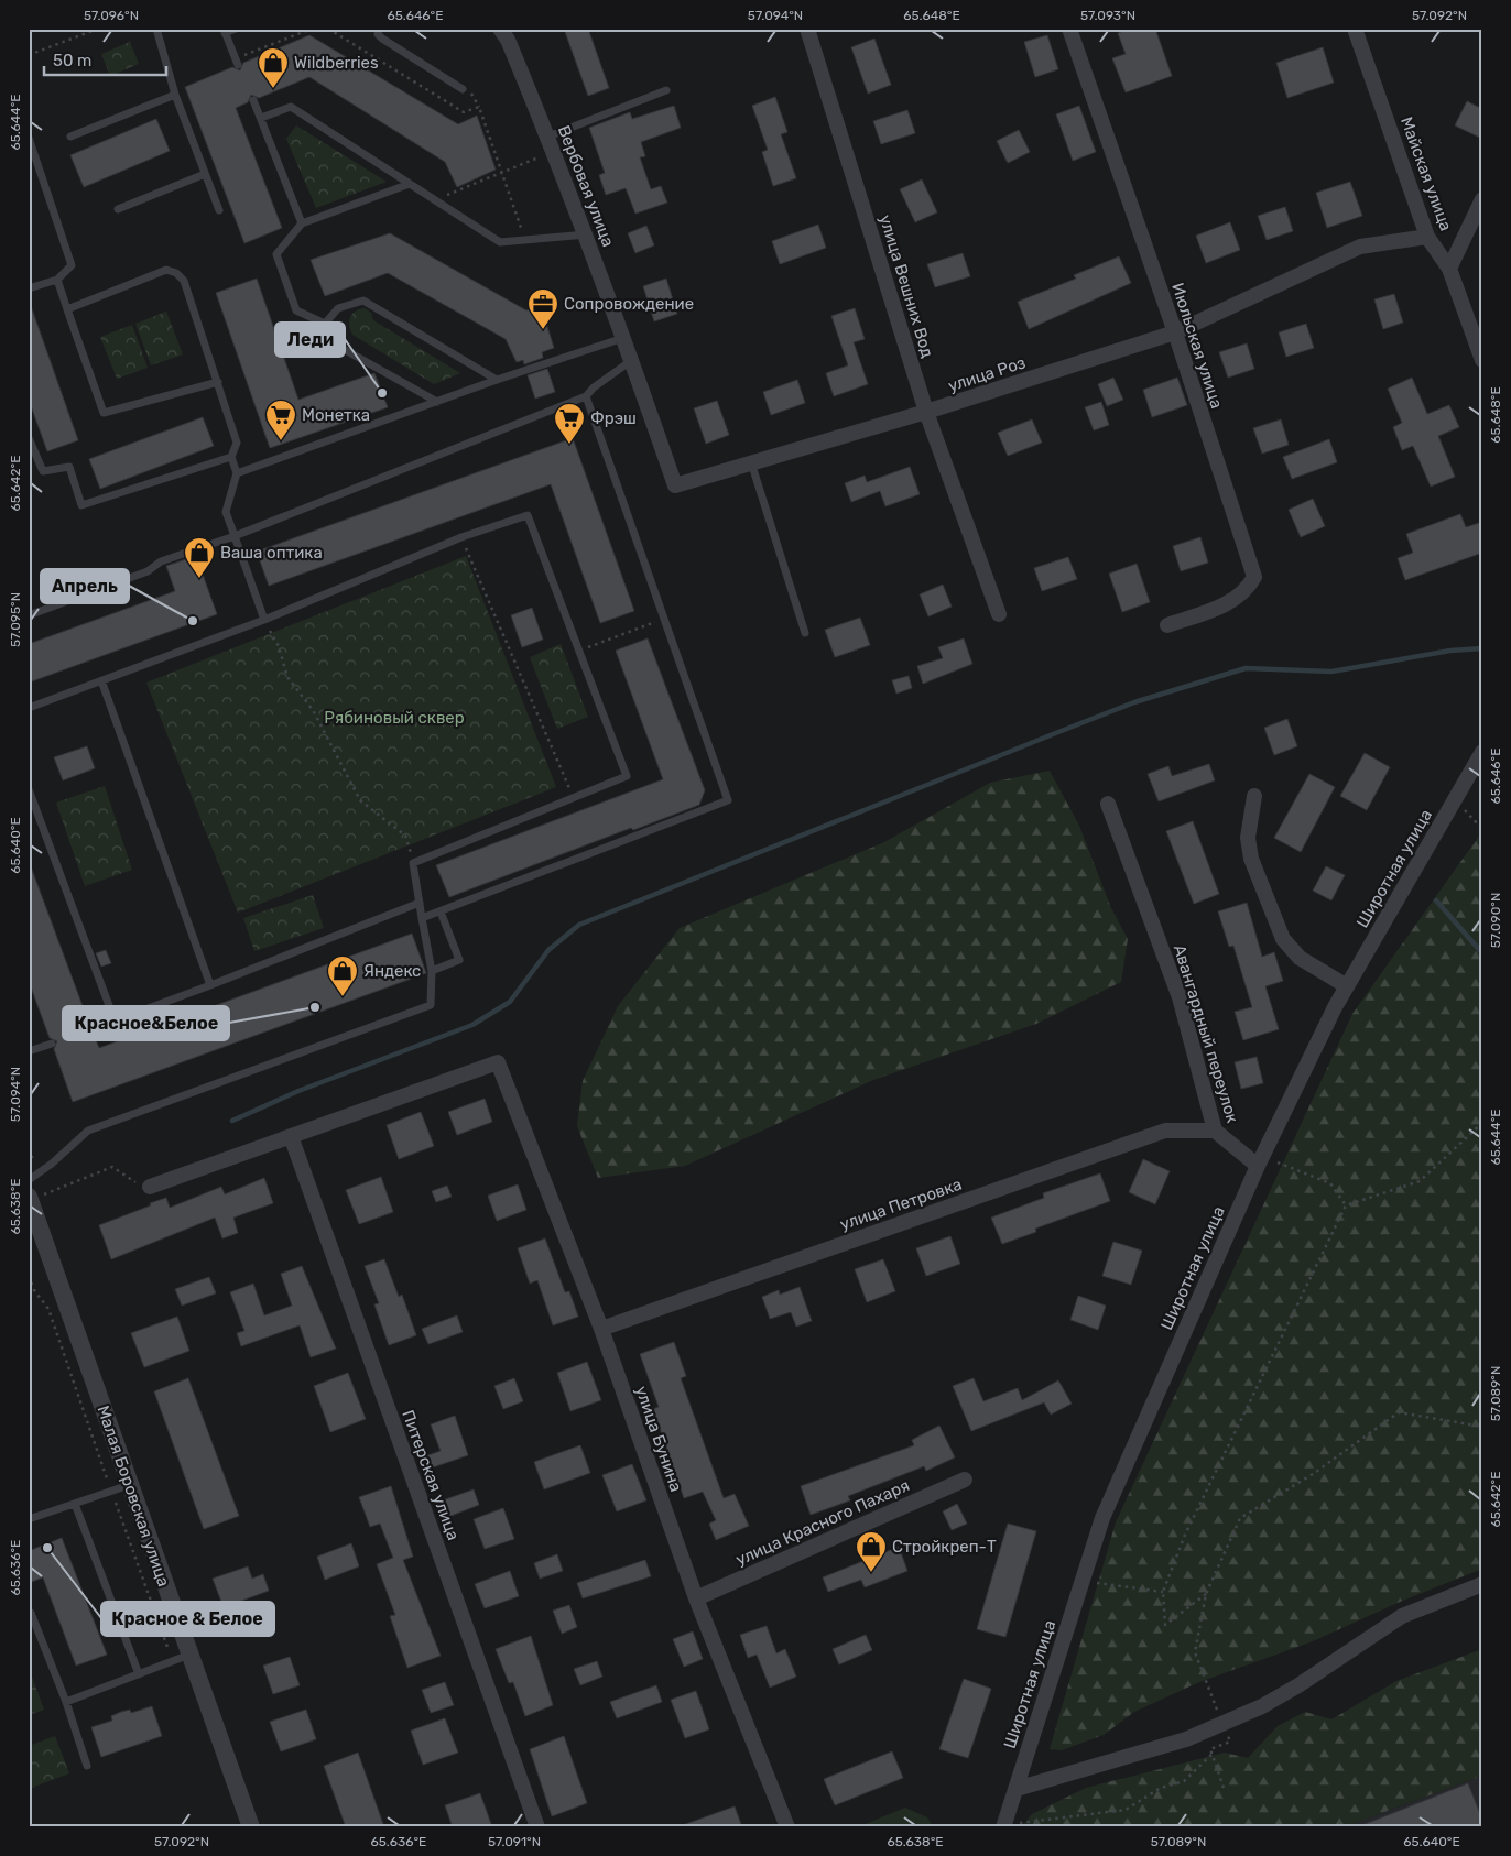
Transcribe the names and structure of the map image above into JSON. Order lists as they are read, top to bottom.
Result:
{
  "streets": {
    "street": [
      "Майская улица",
      "Вербовая улица",
      "улица Вешних Вод",
      "Июльская улица",
      "улица Роз",
      "Широтная улица",
      "Авангардный переулок",
      "улица Петровка",
      "улица Бунина",
      "Питерская улица",
      "Малая Боровская улица",
      "улица Красного Пахаря"
    ]
  },
  "crossings": [
    ["Майская улица", "улица Роз"],
    ["Вербовая улица", "улица Роз"],
    ["улица Вешних Вод", "улица Роз"],
    ["Июльская улица", "улица Роз"],
    ["Широтная улица", "Авангардный переулок"],
    ["Авангардный переулок", "улица Петровка"],
    ["улица Петровка", "улица Бунина"],
    ["улица Бунина", "Питерская улица"],
    ["улица Бунина", "улица Красного Пахаря"]
  ],
  "parks": ["Рябиновый сквер"],
  "places": {
    "shop": [
      "Wildberries",
      "Ваша оптика",
      "Яндекс",
      "Стройкреп-Т"
    ],
    "office": ["Сопровождение"],
    "other": [
      "Леди",
      "Апрель",
      "Красное&Белое",
      "Красное & Белое"
    ],
    "supermarket": ["Монетка", "Фрэш"]
  },
  "scale_bar": "50 m",
  "coordinates": [
    "57.096°N",
    "65.646°E",
    "57.094°N",
    "65.648°E",
    "57.093°N",
    "57.092°N",
    "65.644°E",
    "65.642°E",
    "57.095°N",
    "65.640°E",
    "57.090°N",
    "65.638°E",
    "57.089°N",
    "65.636°E",
    "57.091°N"
  ]
}
